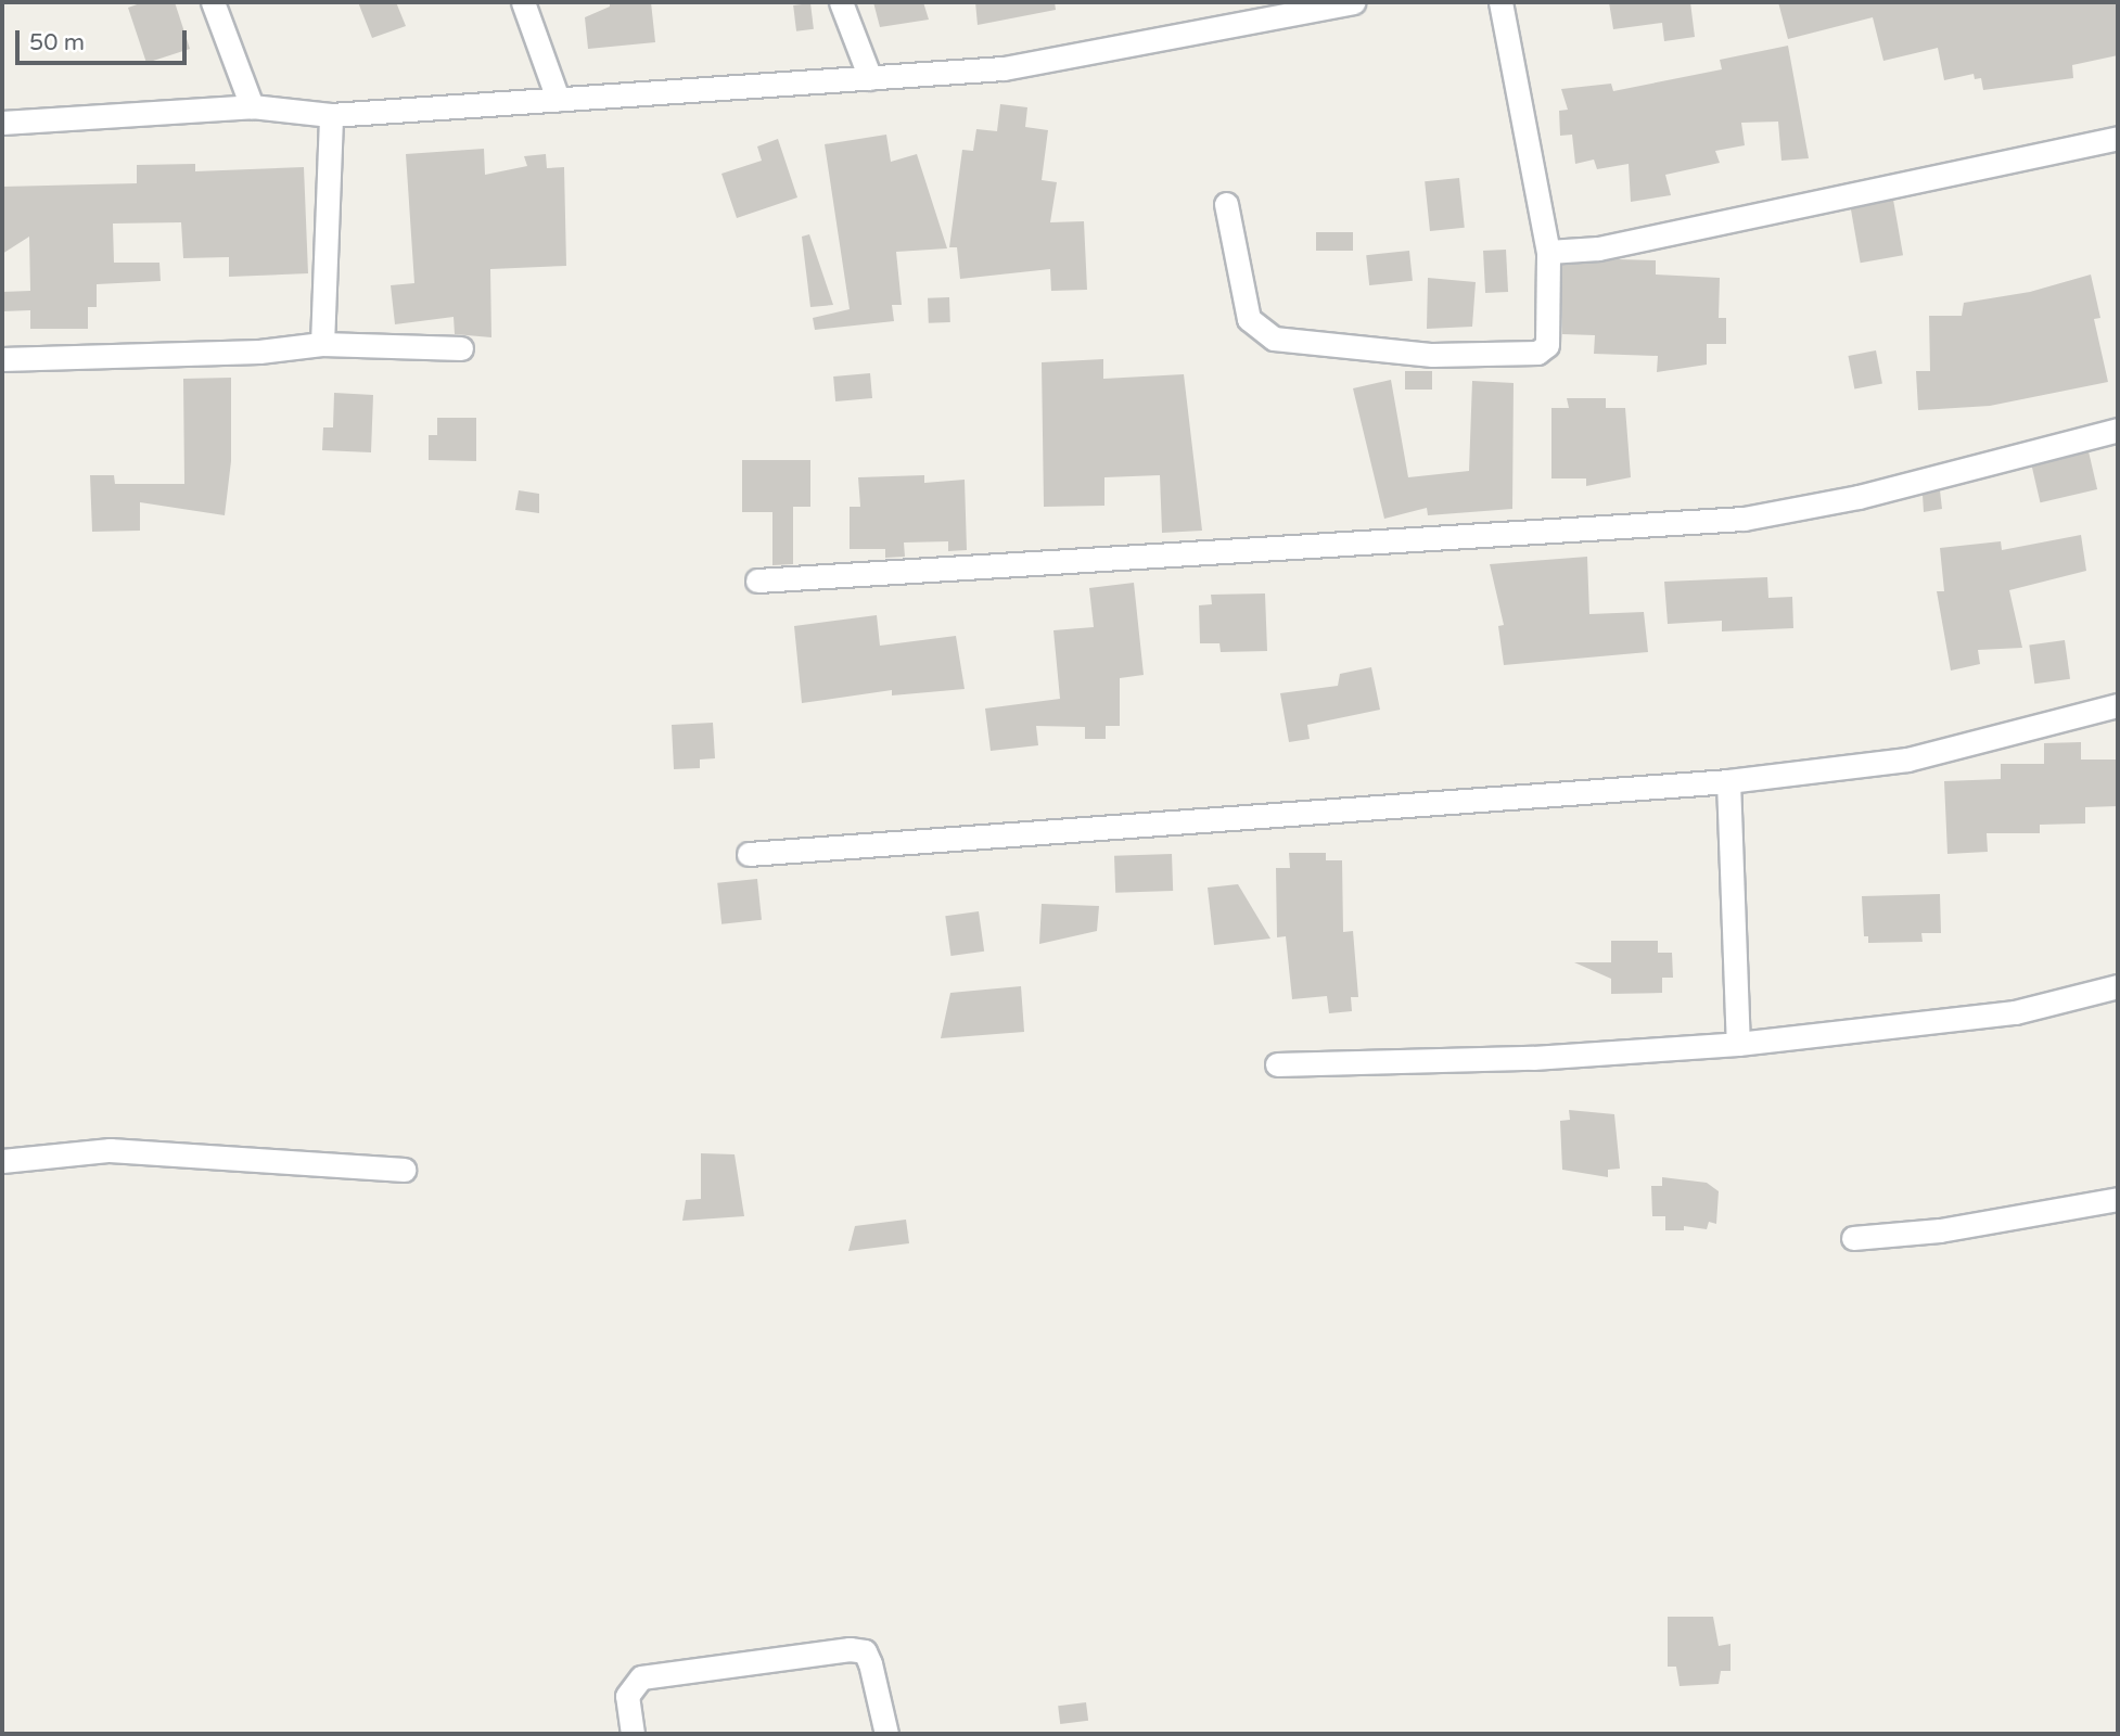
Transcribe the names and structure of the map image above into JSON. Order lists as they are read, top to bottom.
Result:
{
  "scale_bar": "50 m"
}
